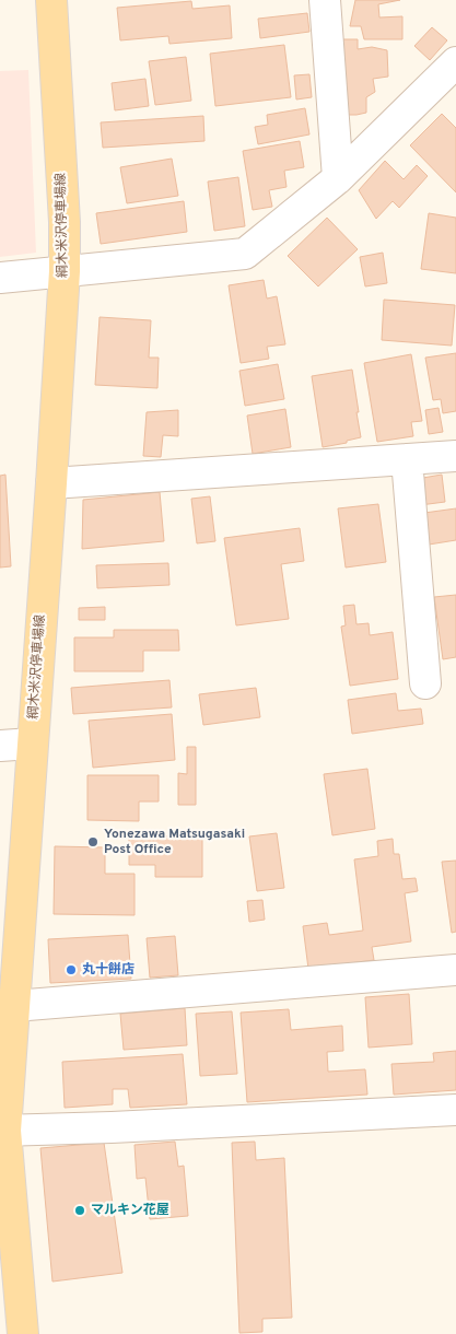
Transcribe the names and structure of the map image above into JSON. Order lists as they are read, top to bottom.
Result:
{
  "streets": {
    "main road": ["綱木米沢停車場線"]
  },
  "places": ["Yonezawa Matsugasaki Post Office", "丸十餅店", "マルキン花屋"]
}
